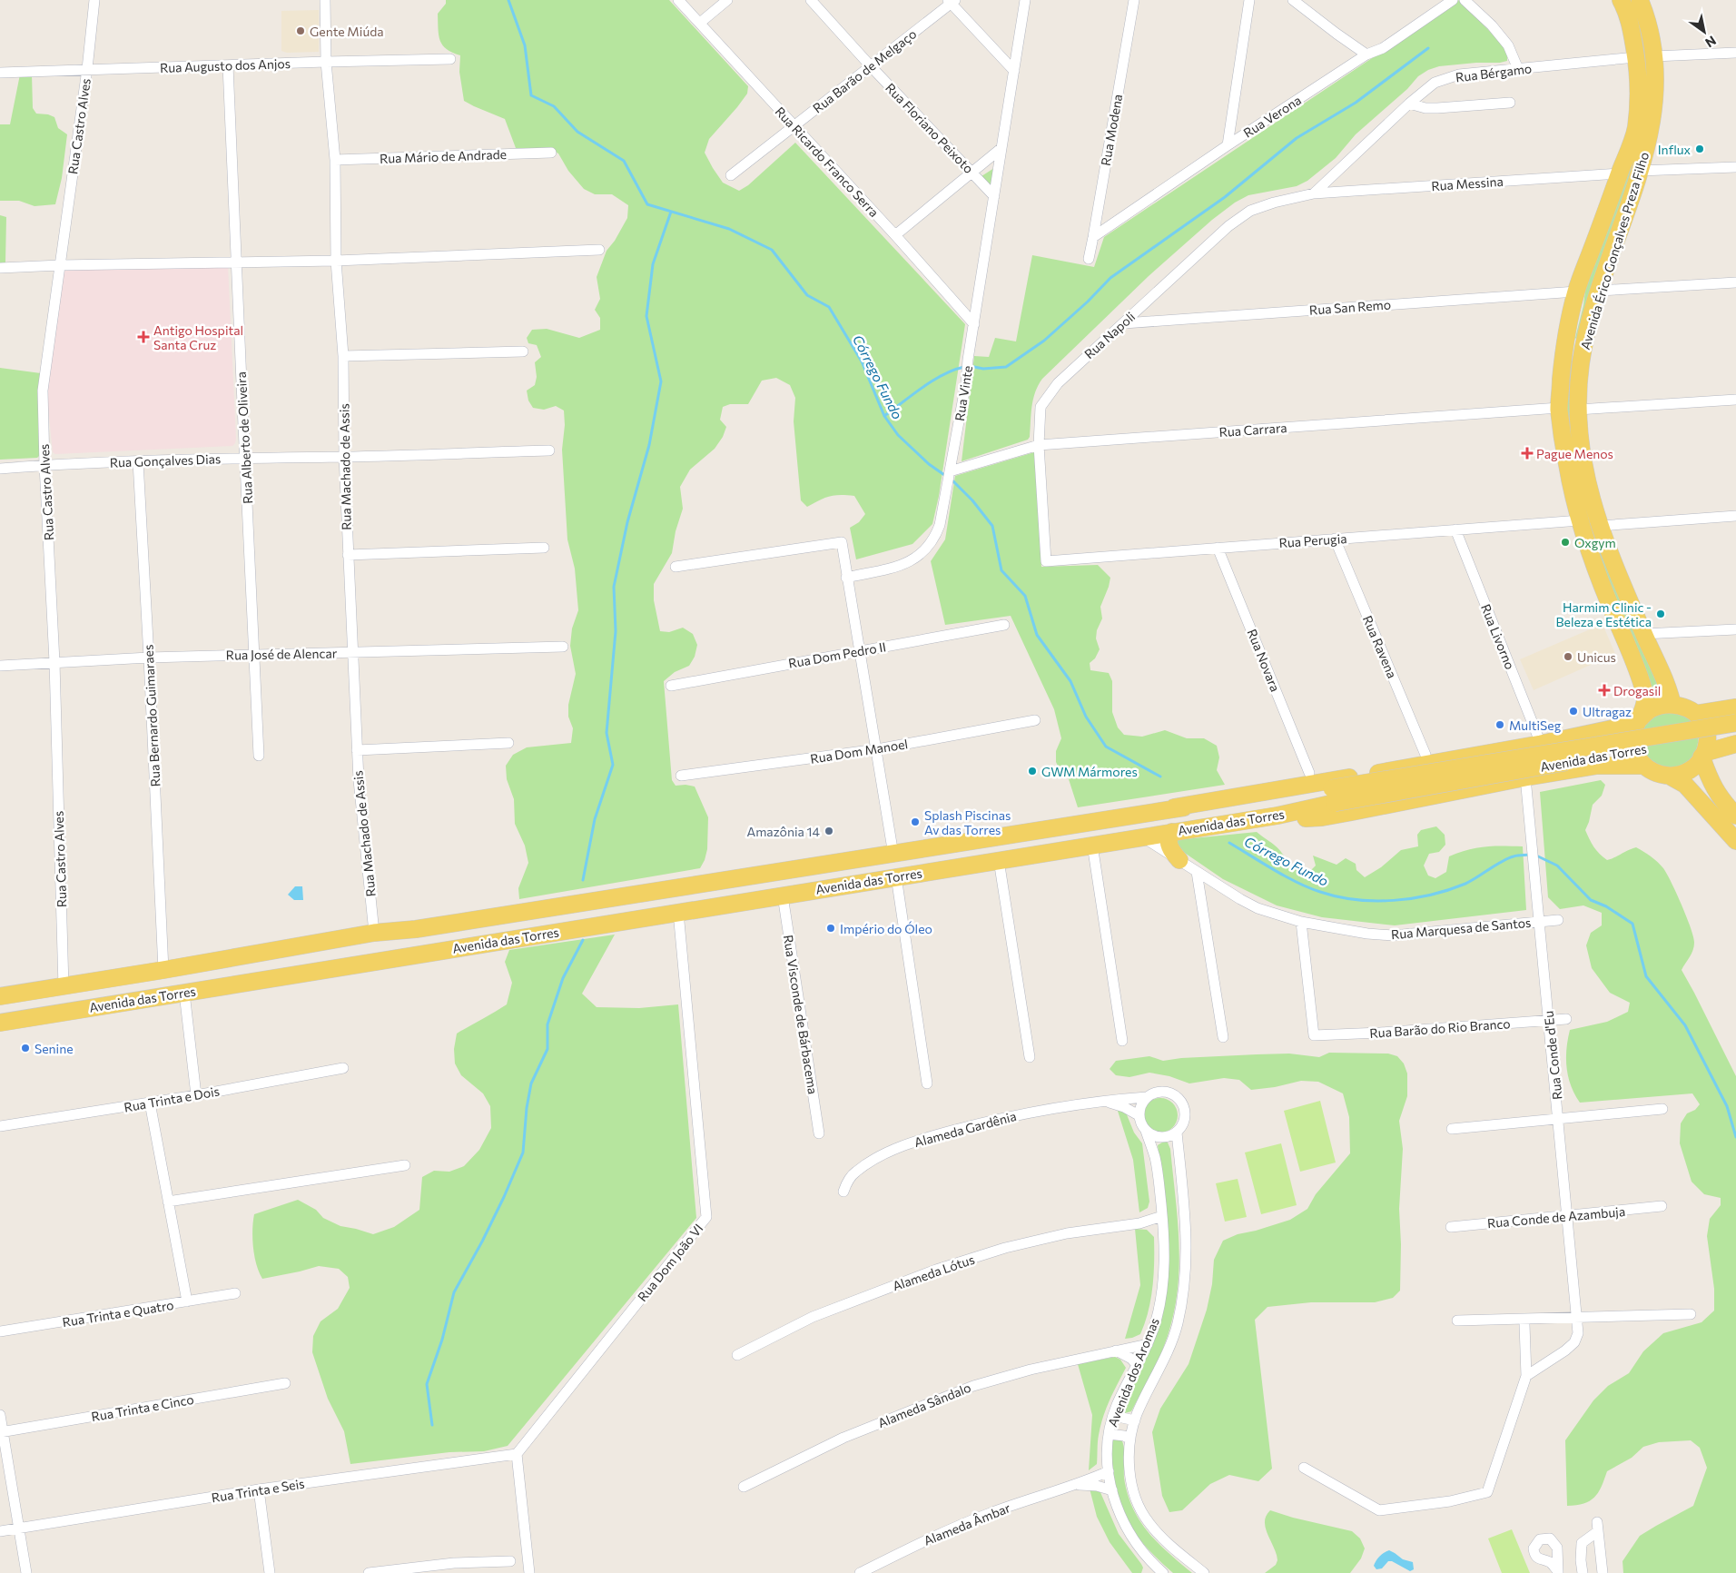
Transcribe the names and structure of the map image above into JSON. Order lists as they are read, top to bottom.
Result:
{
  "streets": {
    "main road": ["Avenida Érico Gonçalves Preza Filho", "Avenida das Torres"],
    "street": [
      "Rua Augusto dos Anjos",
      "Rua Barão de Melgaço",
      "Rua Bérgamo",
      "Rua Verona",
      "Rua Castro Alves",
      "Rua Floriano Peixoto",
      "Rua Modena",
      "Rua Mário de Andrade",
      "Rua Ricardo Franco Serra",
      "Rua Messina",
      "Rua San Remo",
      "Rua Napoli",
      "Rua Vinte",
      "Rua Carrara",
      "Rua Alberto de Oliveira",
      "Rua Gonçalves Dias",
      "Rua Machado de Assis",
      "Rua Perugia",
      "Rua Livorno",
      "Rua Ravena",
      "Rua José de Alencar",
      "Rua Dom Pedro II",
      "Rua Novara",
      "Rua Bernardo Guimaraes",
      "Rua Dom Manoel",
      "Rua Marquesa de Santos",
      "Rua Visconde de Bárbacema",
      "Rua Barão do Rio Branco",
      "Rua Conde d'Eu",
      "Rua Trinta e Dois",
      "Alameda Gardênia",
      "Rua Conde de Azambuja",
      "Rua Dom João VI",
      "Alameda Lótus",
      "Rua Trinta e Quatro",
      "Avenida dos Aromas",
      "Alameda Sândalo",
      "Rua Trinta e Cinco",
      "Rua Trinta e Seis",
      "Alameda Âmbar"
    ]
  },
  "crossings": [
    ["Rua Augusto dos Anjos", "Rua Castro Alves"],
    ["Rua Augusto dos Anjos", "Rua Alberto de Oliveira"],
    ["Rua Augusto dos Anjos", "Rua Machado de Assis"],
    ["Rua Barão de Melgaço", "Rua Floriano Peixoto"],
    ["Rua Barão de Melgaço", "Rua Ricardo Franco Serra"],
    ["Rua Bérgamo", "Rua Messina"],
    ["Rua Bérgamo", "Avenida Érico Gonçalves Preza Filho"],
    ["Rua Bérgamo", "Rua Napoli"],
    ["Rua Verona", "Rua Modena"],
    ["Rua Castro Alves", "Rua Gonçalves Dias"],
    ["Rua Castro Alves", "Rua José de Alencar"],
    ["Rua Castro Alves", "Avenida das Torres"],
    ["Rua Floriano Peixoto", "Rua Vinte"],
    ["Rua Mário de Andrade", "Rua Machado de Assis"],
    ["Rua Ricardo Franco Serra", "Rua Vinte"],
    ["Rua Messina", "Avenida Érico Gonçalves Preza Filho"],
    ["Rua Messina", "Rua Napoli"],
    ["Avenida Érico Gonçalves Preza Filho", "Rua San Remo"],
    ["Avenida Érico Gonçalves Preza Filho", "Rua Carrara"],
    ["Avenida Érico Gonçalves Preza Filho", "Rua Perugia"],
    ["Rua San Remo", "Rua Napoli"],
    ["Rua Napoli", "Rua Carrara"],
    ["Rua Napoli", "Rua Perugia"],
    ["Rua Vinte", "Rua Carrara"],
    ["Rua Alberto de Oliveira", "Rua Gonçalves Dias"],
    ["Rua Alberto de Oliveira", "Rua José de Alencar"],
    ["Rua Gonçalves Dias", "Rua Machado de Assis"],
    ["Rua Gonçalves Dias", "Rua Bernardo Guimaraes"],
    ["Rua Machado de Assis", "Rua José de Alencar"],
    ["Rua Machado de Assis", "Avenida das Torres"],
    ["Rua Perugia", "Rua Livorno"],
    ["Rua Perugia", "Rua Ravena"],
    ["Rua Perugia", "Rua Novara"],
    ["Rua José de Alencar", "Rua Bernardo Guimaraes"],
    ["Rua Bernardo Guimaraes", "Avenida das Torres"],
    ["Avenida das Torres", "Rua Marquesa de Santos"],
    ["Avenida das Torres", "Rua Visconde de Bárbacema"],
    ["Avenida das Torres", "Rua Dom João VI"],
    ["Rua Marquesa de Santos", "Rua Barão do Rio Branco"],
    ["Rua Marquesa de Santos", "Rua Conde d'Eu"],
    ["Rua Barão do Rio Branco", "Rua Conde d'Eu"],
    ["Rua Conde d'Eu", "Rua Conde de Azambuja"],
    ["Alameda Gardênia", "Avenida dos Aromas"],
    ["Rua Dom João VI", "Rua Trinta e Seis"],
    ["Alameda Lótus", "Avenida dos Aromas"],
    ["Avenida dos Aromas", "Alameda Sândalo"],
    ["Avenida dos Aromas", "Alameda Âmbar"]
  ],
  "water": ["Córrego Fundo"],
  "places": {
    "other": [
      "Gente Miúda",
      "Influx",
      "Oxgym",
      "Harmim Clinic - Beleza e Estética",
      "Unicus",
      "Ultragaz",
      "MultiSeg",
      "GWM Mármores",
      "Splash Piscinas Av das Torres",
      "Amazônia 14",
      "Império do Óleo",
      "Senine"
    ],
    "health": ["Antigo Hospital Santa Cruz", "Pague Menos", "Drogasil"]
  },
  "north": "bottom right"
}
